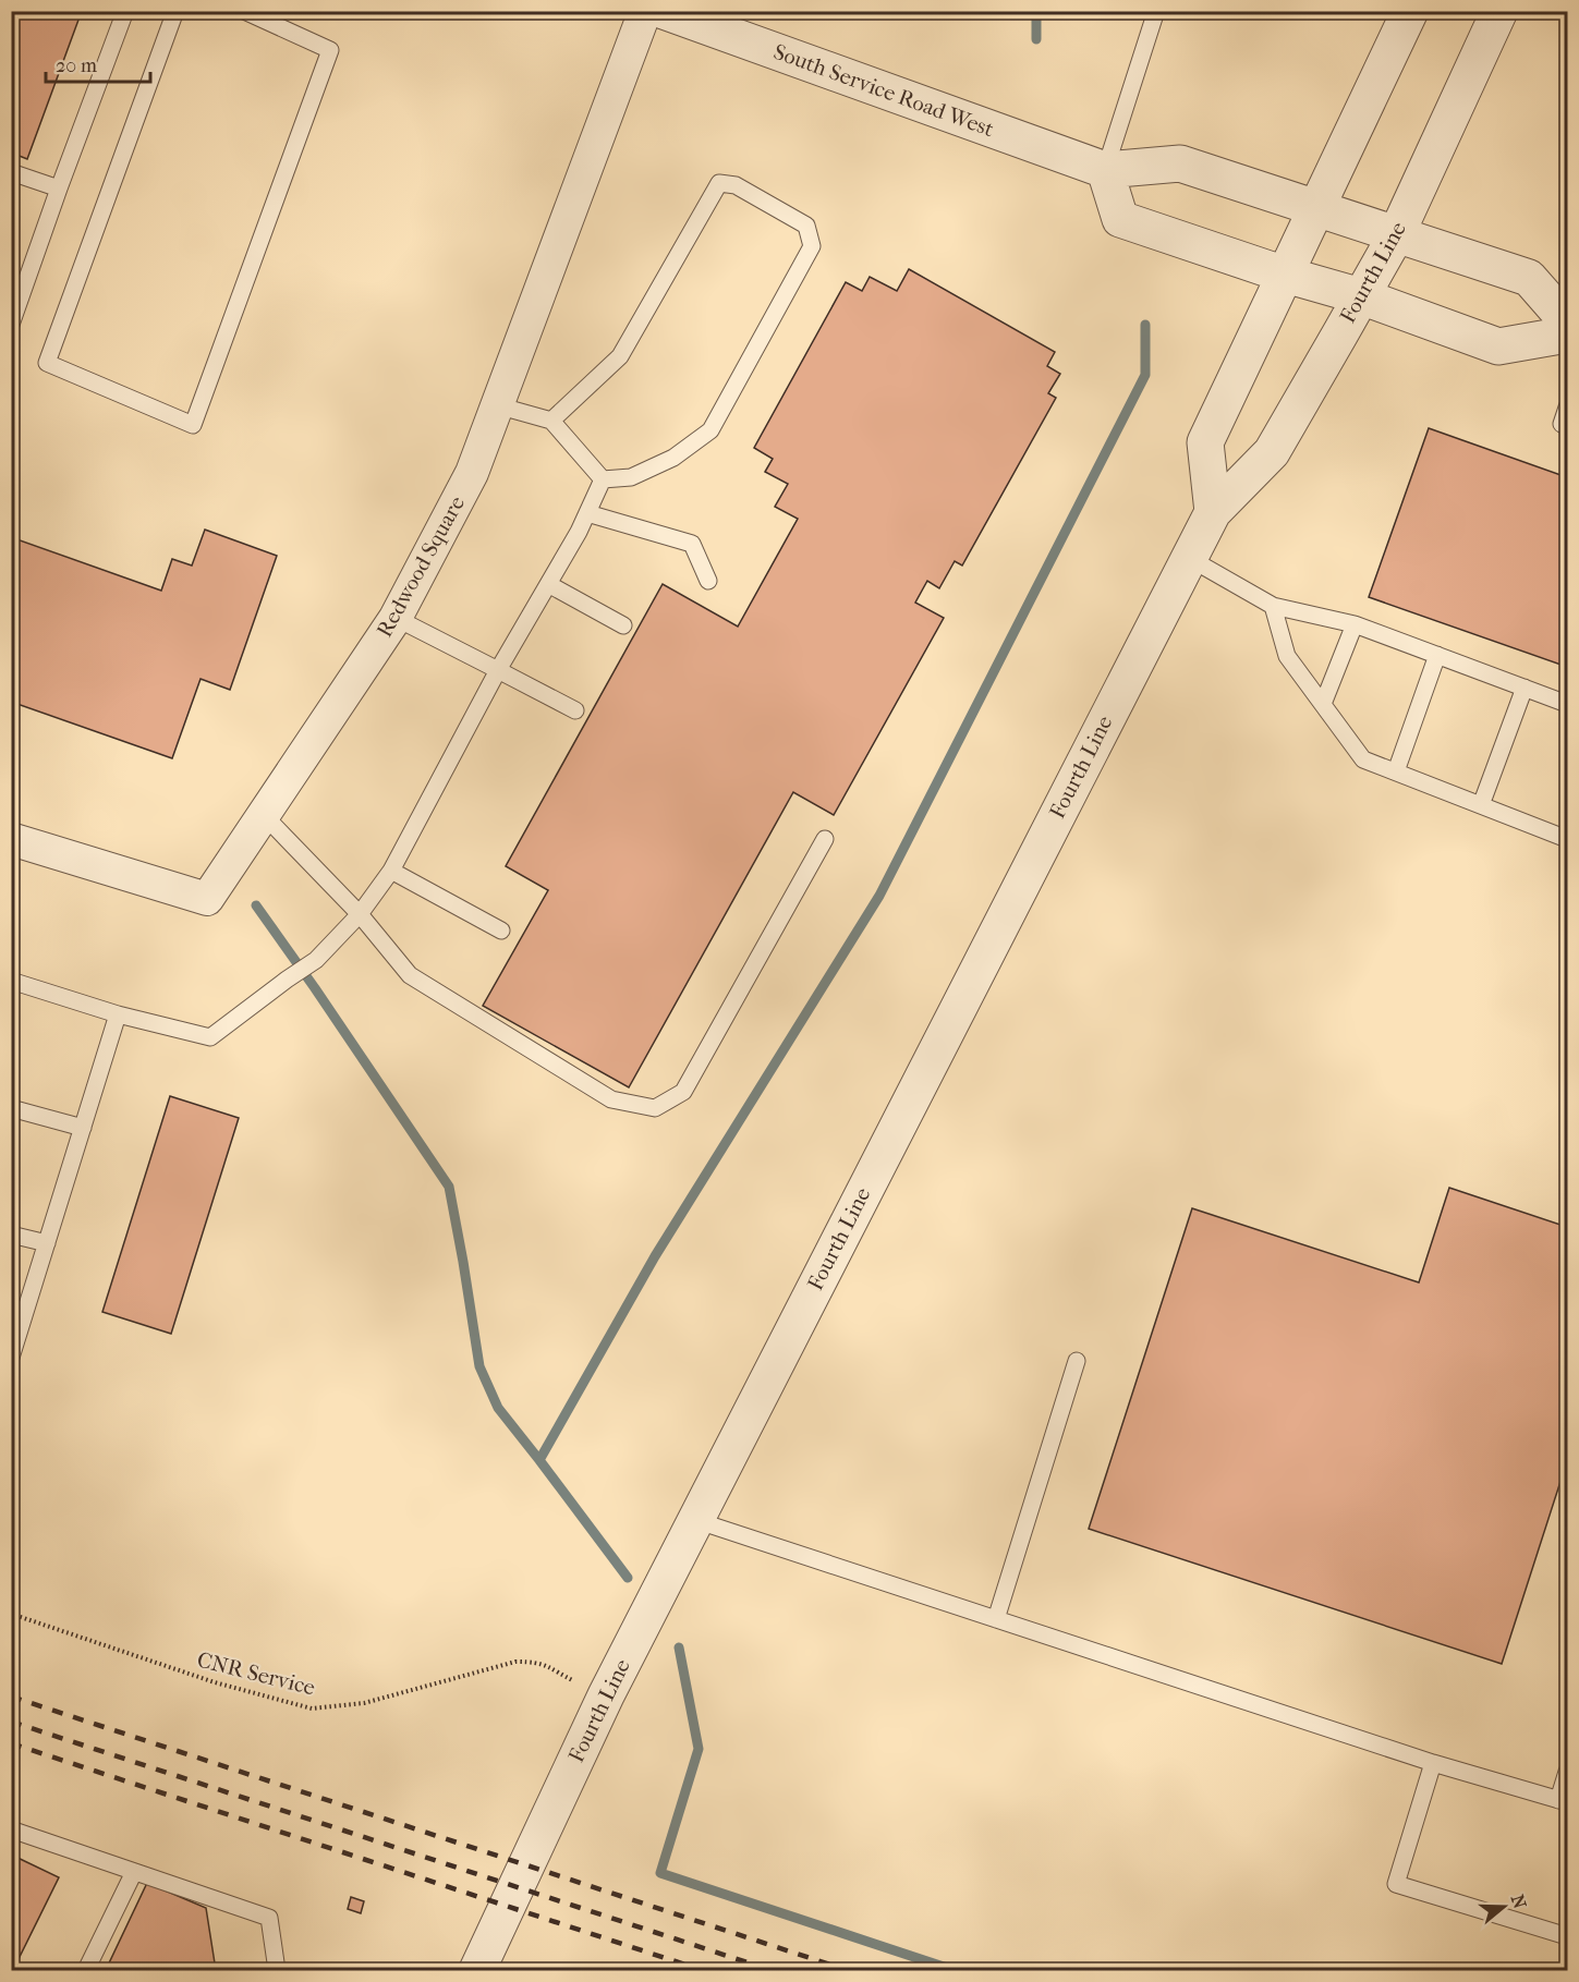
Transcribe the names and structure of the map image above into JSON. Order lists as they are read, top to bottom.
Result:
{
  "streets": {
    "street": ["South Service Road West", "Fourth Line", "Redwood Square"],
    "path": ["CNR Service"]
  },
  "crossings": [
    ["South Service Road West", "Fourth Line"],
    ["Fourth Line", "CNR Service"]
  ],
  "scale_bar": "20 m",
  "north": "right"
}
